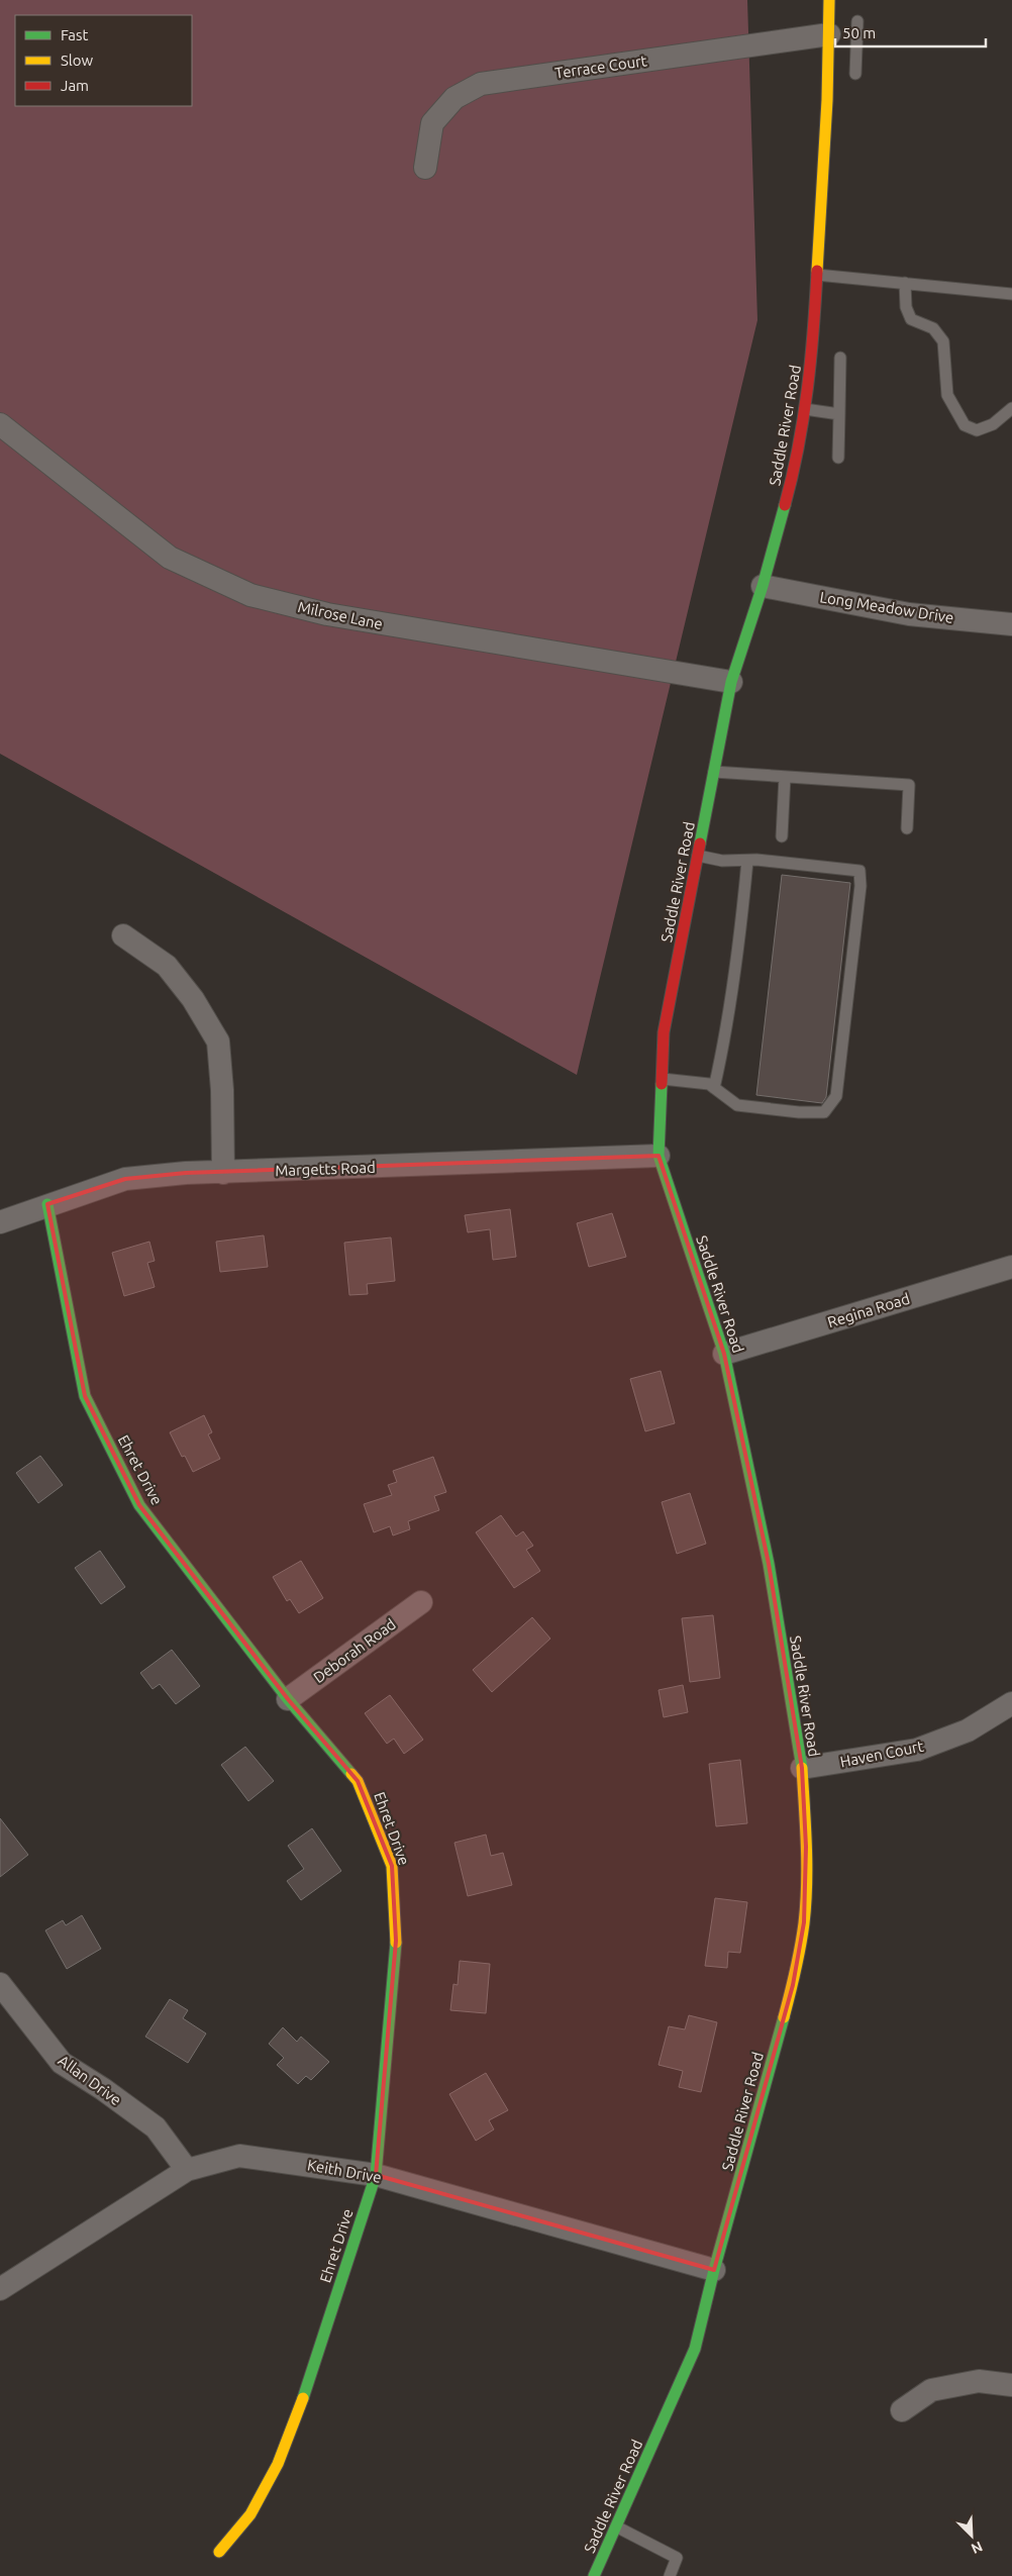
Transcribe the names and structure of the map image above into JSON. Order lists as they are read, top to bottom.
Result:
{
  "streets": {
    "main road": ["Saddle River Road", "Ehret Drive"],
    "street": [
      "Terrace Court",
      "Long Meadow Drive",
      "Milrose Lane",
      "Margetts Road",
      "Regina Road",
      "Deborah Road",
      "Haven Court",
      "Allan Drive",
      "Keith Drive"
    ]
  },
  "crossings": [
    ["Terrace Court", "Saddle River Road"],
    ["Saddle River Road", "Long Meadow Drive"],
    ["Saddle River Road", "Milrose Lane"],
    ["Saddle River Road", "Margetts Road"],
    ["Saddle River Road", "Regina Road"],
    ["Saddle River Road", "Haven Court"],
    ["Saddle River Road", "Keith Drive"],
    ["Margetts Road", "Ehret Drive"],
    ["Ehret Drive", "Deborah Road"],
    ["Ehret Drive", "Keith Drive"],
    ["Allan Drive", "Keith Drive"]
  ],
  "legend": ["Fast", "Slow", "Jam"],
  "scale_bar": "50 m",
  "north": "bottom right"
}
